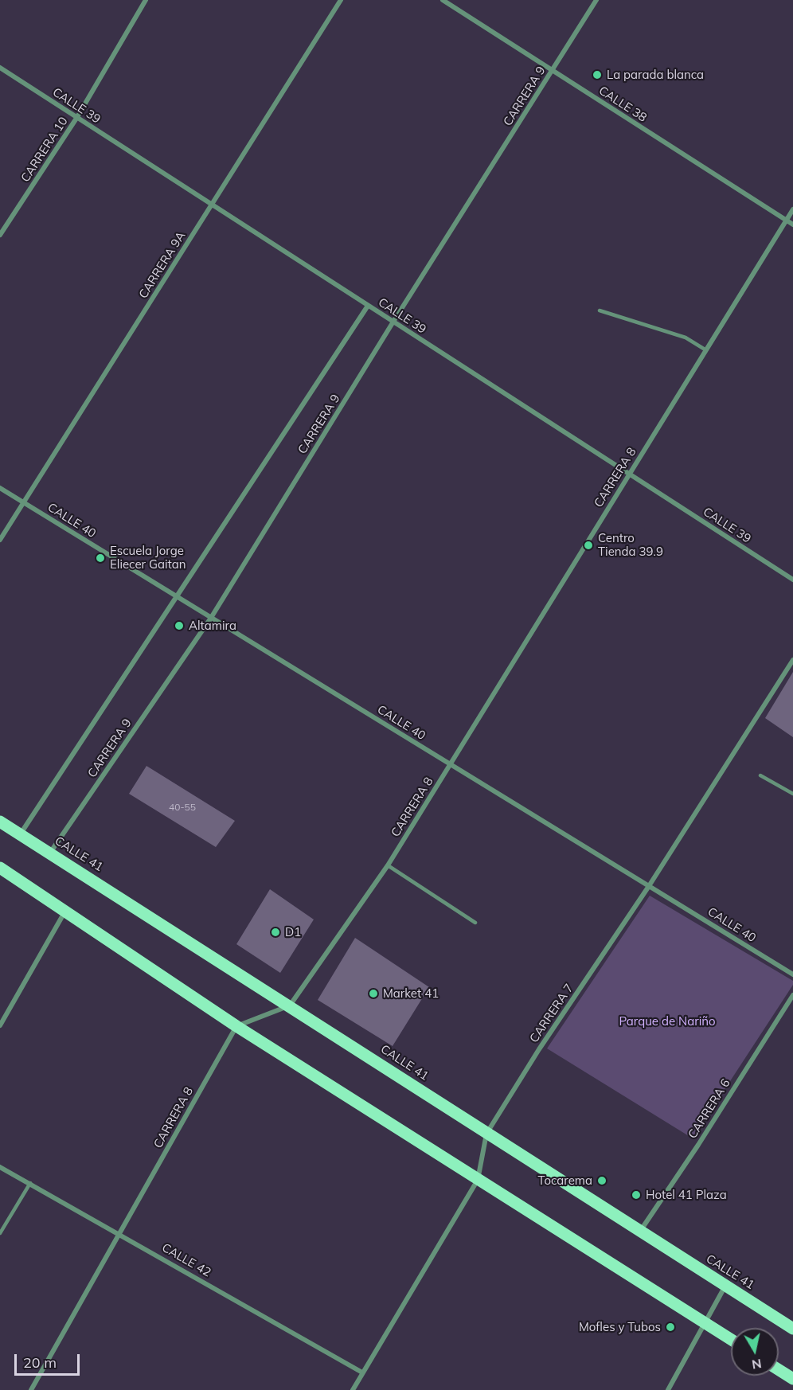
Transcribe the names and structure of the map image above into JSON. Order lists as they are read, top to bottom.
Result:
{
  "streets": {
    "main road": ["CALLE 41"],
    "street": [
      "CARRERA 9",
      "CALLE 38",
      "CALLE 39",
      "CARRERA 10",
      "CARRERA 9A",
      "CARRERA 8",
      "CALLE 40",
      "CARRERA 7",
      "CARRERA 6",
      "CALLE 42"
    ]
  },
  "crossings": [
    ["CARRERA 9", "CALLE 38"],
    ["CARRERA 9", "CALLE 39"],
    ["CARRERA 9", "CALLE 40"],
    ["CARRERA 9", "CALLE 41"],
    ["CALLE 38", "CARRERA 8"],
    ["CALLE 39", "CARRERA 10"],
    ["CALLE 39", "CARRERA 9A"],
    ["CALLE 39", "CARRERA 8"],
    ["CARRERA 9A", "CALLE 40"],
    ["CARRERA 8", "CALLE 40"],
    ["CARRERA 8", "CALLE 41"],
    ["CARRERA 8", "CALLE 42"],
    ["CALLE 40", "CARRERA 7"],
    ["CALLE 41", "CARRERA 7"],
    ["CALLE 41", "CARRERA 6"],
    ["CARRERA 7", "CALLE 42"]
  ],
  "parks": ["Parque de Nariño"],
  "places": [
    "La parada blanca",
    "Centro Tienda 39.9",
    "Escuela Jorge Eliecer Gaitan",
    "Altamira",
    "D1",
    "Market 41",
    "Tocarema",
    "Hotel 41 Plaza",
    "Mofles y Tubos"
  ],
  "house_numbers": ["40-55"],
  "scale_bar": "20 m",
  "north": "bottom"
}
